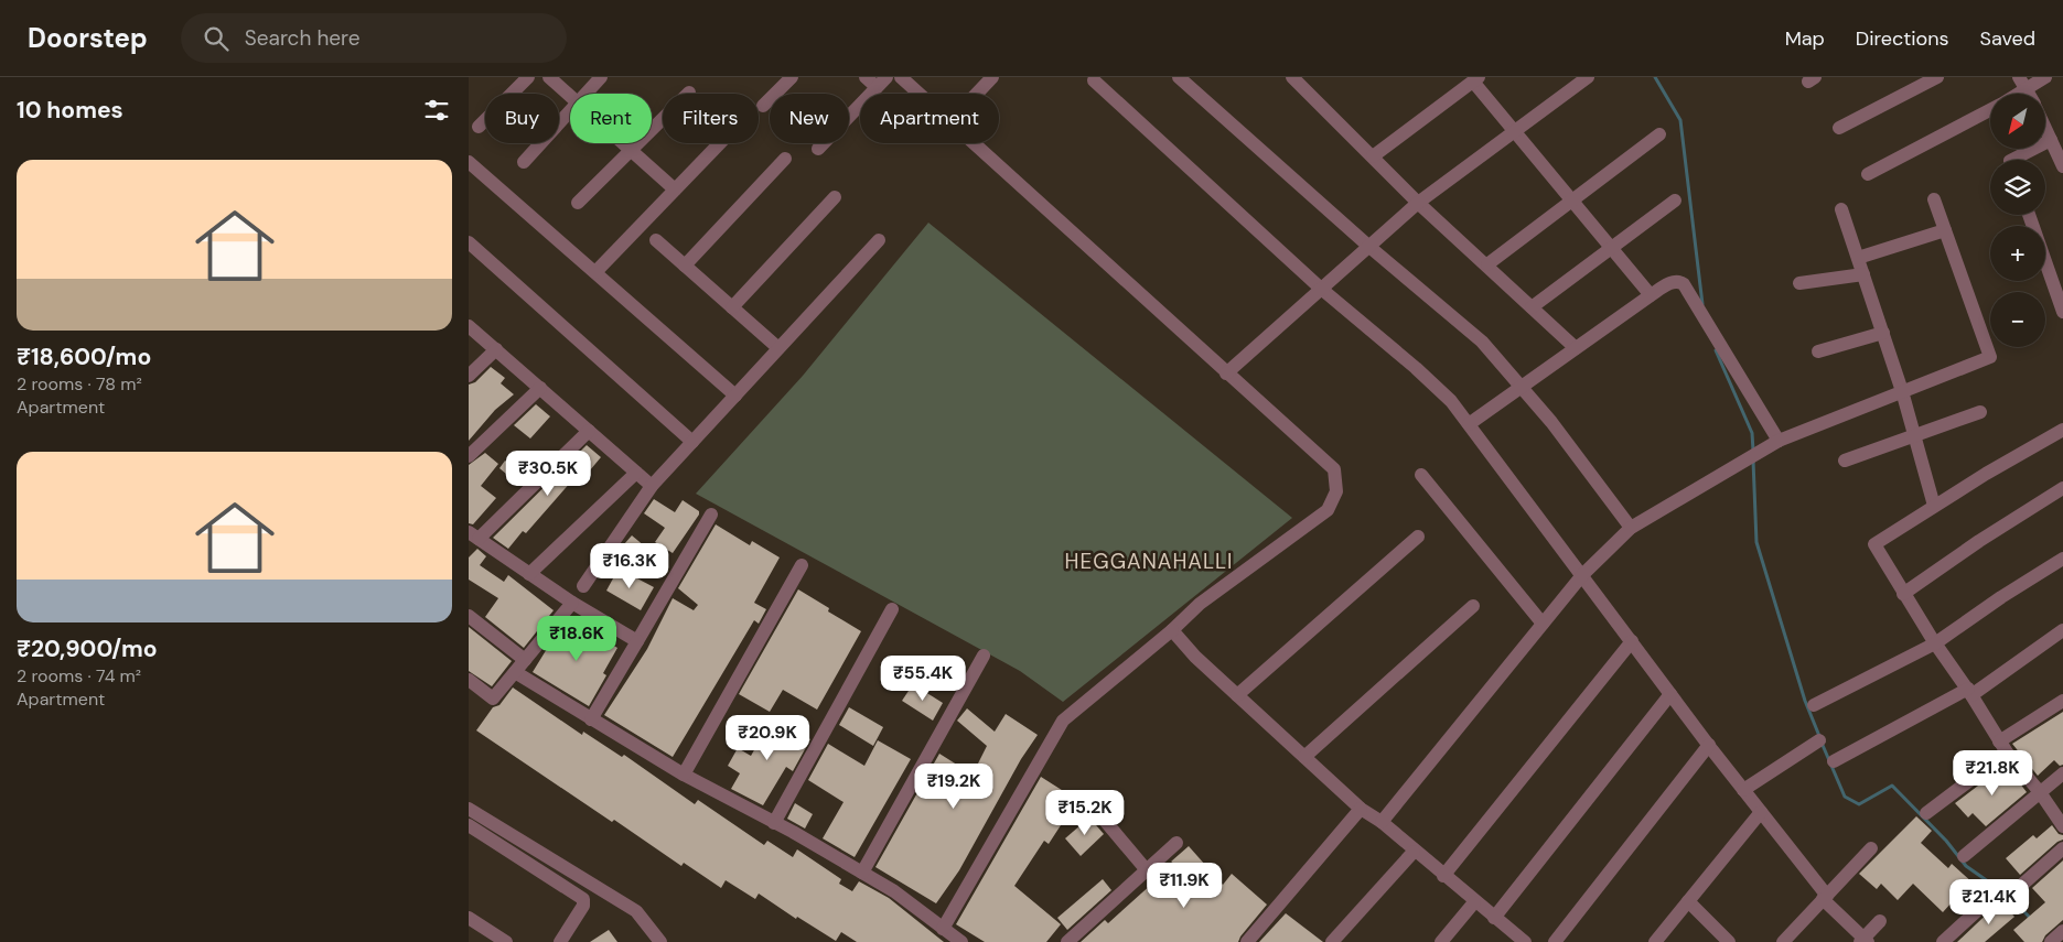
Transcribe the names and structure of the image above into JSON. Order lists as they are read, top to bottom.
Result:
{
  "districts": ["HEGGANAHALLI"],
  "north": "bottom left",
  "page": {
    "header": "Doorstep",
    "search": "Search here",
    "nav": ["Map", "Directions", "Saved"],
    "heading": "10 homes",
    "map_buttons": ["+", "−"],
    "chip": [
      "Buy",
      "Rent",
      "Filters",
      "New",
      "Apartment"
    ],
    "list": [
      {
        "name": "₹18,600/mo",
        "note": "2 rooms · 78 m² · Apartment"
      },
      {
        "name": "₹20,900/mo",
        "note": "2 rooms · 74 m² · Apartment"
      }
    ],
    "price": [
      "₹30.5K",
      "₹16.3K",
      "₹18.6K",
      "₹55.4K",
      "₹20.9K",
      "₹21.8K",
      "₹19.2K",
      "₹15.2K",
      "₹11.9K",
      "₹21.4K"
    ]
  }
}
